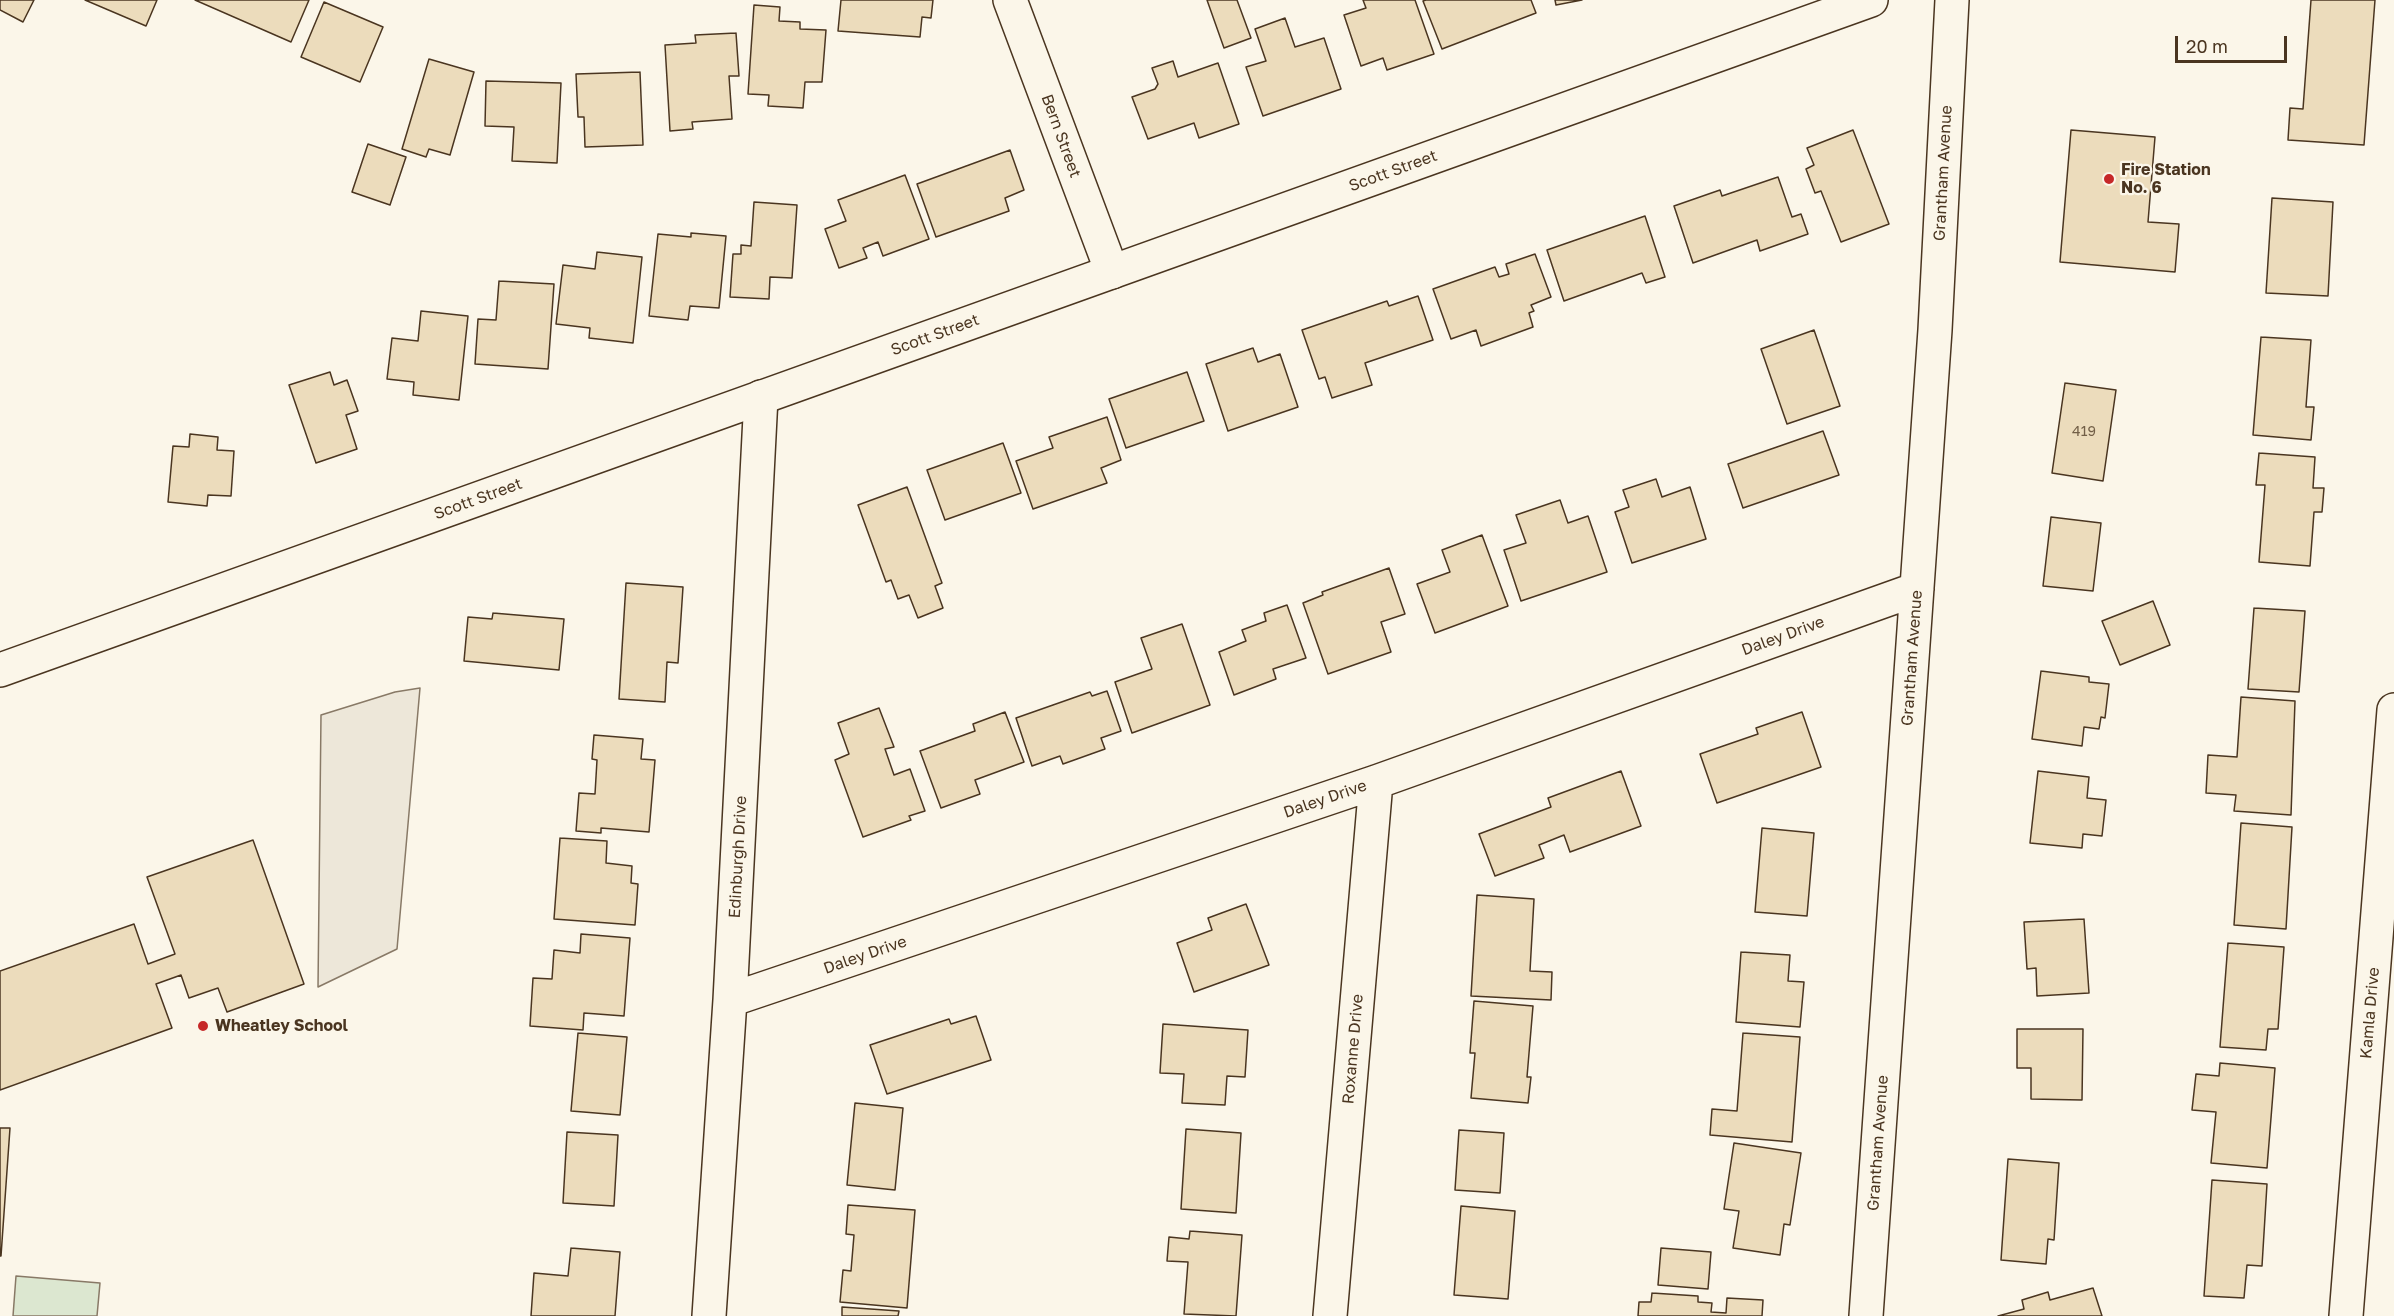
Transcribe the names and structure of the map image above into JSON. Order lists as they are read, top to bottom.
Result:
{
  "streets": {
    "street": [
      "Bern Street",
      "Scott Street",
      "Grantham Avenue",
      "Daley Drive",
      "Edinburgh Drive",
      "Kamla Drive",
      "Roxanne Drive"
    ]
  },
  "crossings": [
    ["Bern Street", "Scott Street"],
    ["Scott Street", "Edinburgh Drive"],
    ["Grantham Avenue", "Daley Drive"],
    ["Daley Drive", "Edinburgh Drive"],
    ["Daley Drive", "Roxanne Drive"]
  ],
  "places": ["Fire Station No. 6", "Wheatley School"],
  "house_numbers": ["419"],
  "scale_bar": "20 m"
}
